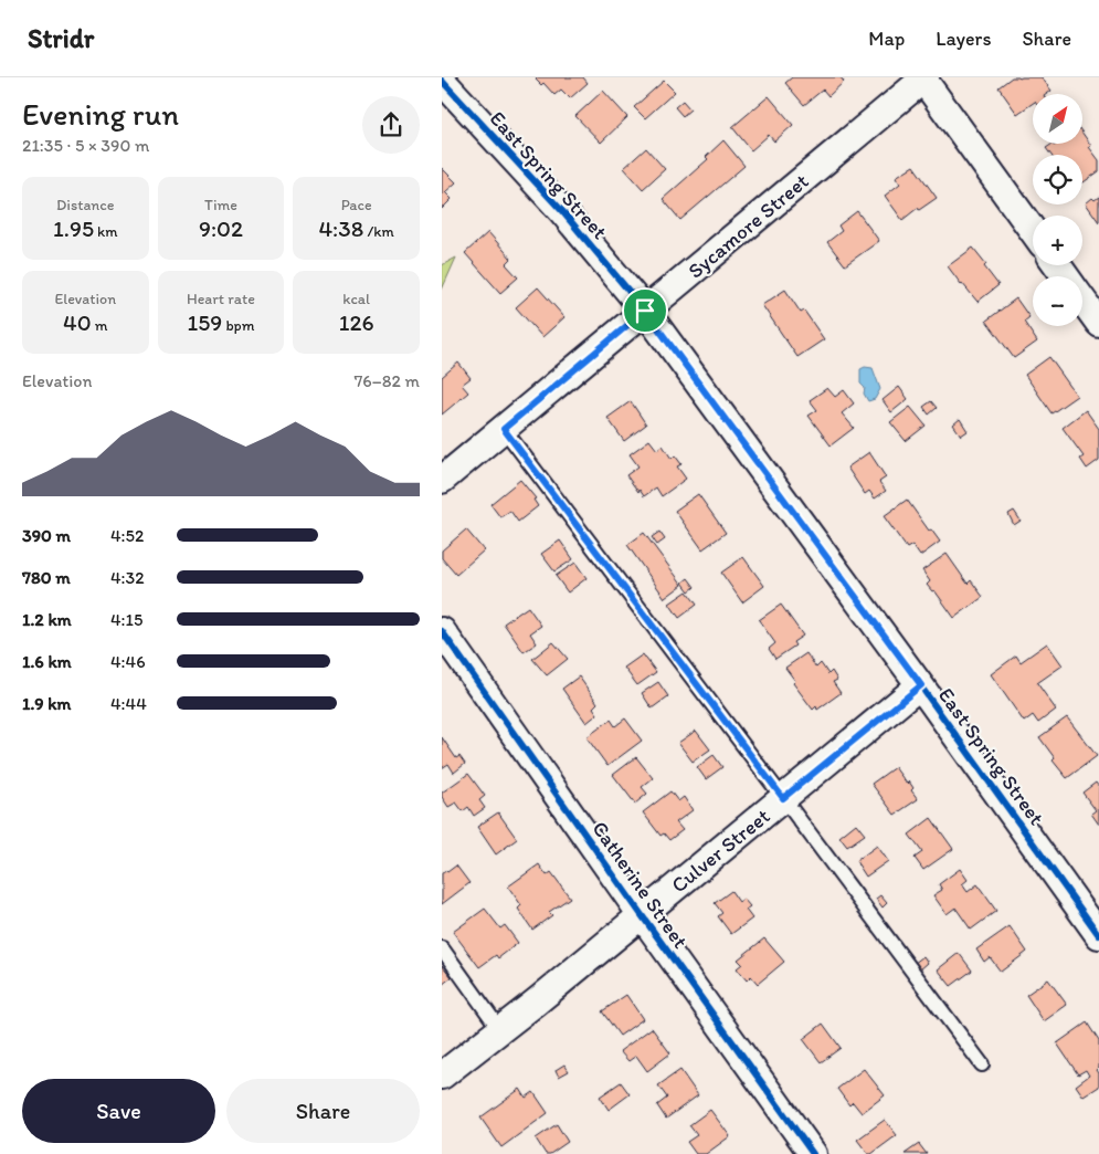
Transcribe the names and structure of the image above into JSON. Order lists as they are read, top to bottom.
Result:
{
  "streets": {
    "street": [
      "East Spring Street",
      "Sycamore Street",
      "Culver Street",
      "Catherine Street"
    ]
  },
  "crossings": [
    ["East Spring Street", "Sycamore Street"],
    ["East Spring Street", "Culver Street"],
    ["Culver Street", "Catherine Street"]
  ],
  "north": "top right",
  "page": {
    "header": "Stridr",
    "nav": ["Map", "Layers", "Share"],
    "heading": ["Evening run", "21:35 · 5 × 390 m"],
    "map_buttons": ["+", "−"],
    "stats": [
      ["Distance", "1.95 km"],
      ["Time", "9:02"],
      ["Pace", "4:38 /km"],
      ["Elevation", "40 m"],
      ["Heart rate", "159 bpm"],
      ["kcal", "126"]
    ],
    "chart": ["Elevation", "76–82 m"],
    "list": [
      {
        "name": "390 m",
        "note": "4:52"
      },
      {
        "name": "780 m",
        "note": "4:32"
      },
      {
        "name": "1.2 km",
        "note": "4:15"
      },
      {
        "name": "1.6 km",
        "note": "4:46"
      },
      {
        "name": "1.9 km",
        "note": "4:44"
      }
    ],
    "buttons": ["Save", "Share"]
  }
}
